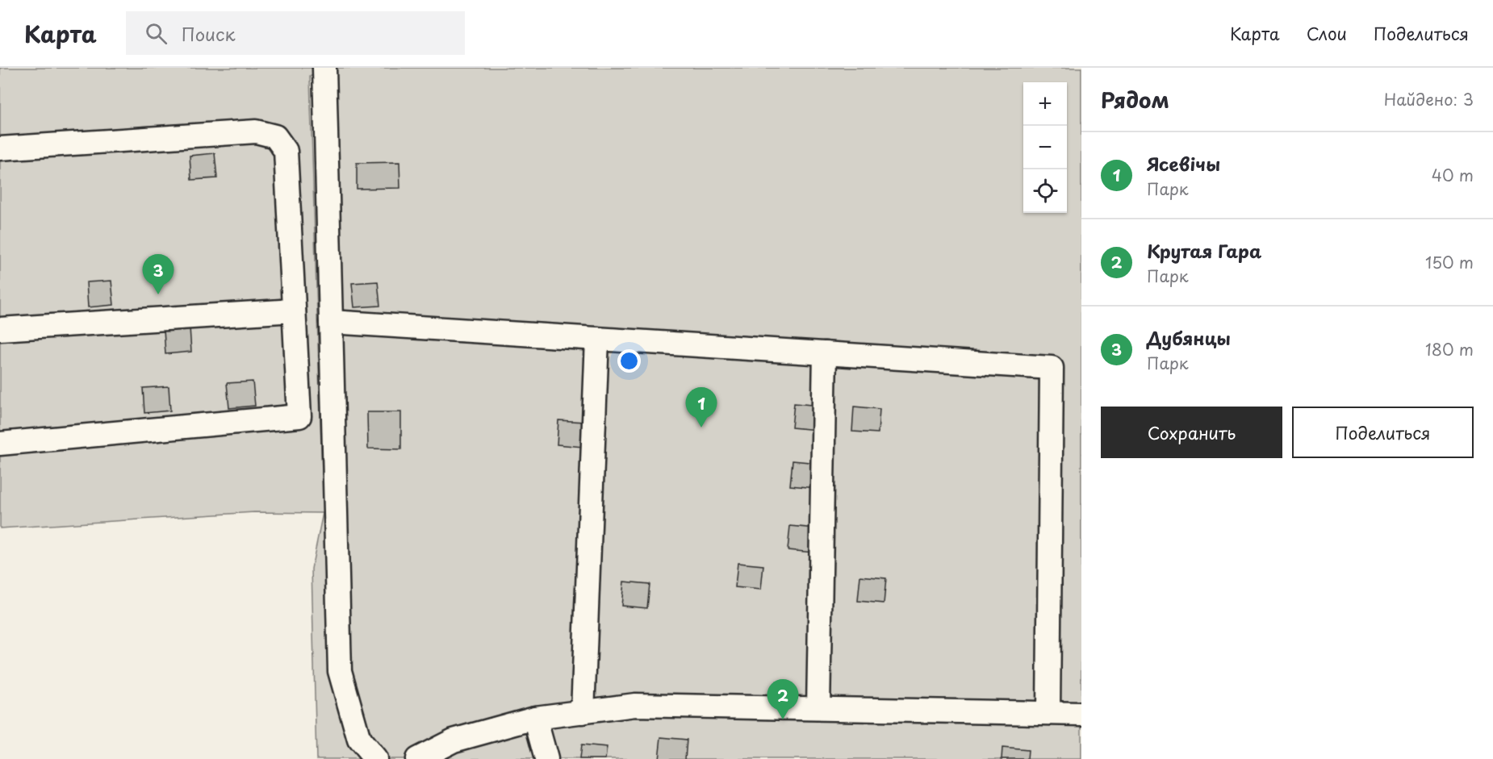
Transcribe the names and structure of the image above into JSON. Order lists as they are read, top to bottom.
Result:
{
  "page": {
    "header": "Карта",
    "search": "Поиск",
    "nav": ["Карта", "Слои", "Поделиться"],
    "heading": ["Рядом", "Найдено: 3"],
    "map_buttons": ["+", "−"],
    "list": [
      {
        "mark": "1",
        "name": "Ясевічы",
        "note": "Парк",
        "value": "40 m"
      },
      {
        "mark": "2",
        "name": "Крутая Гара",
        "note": "Парк",
        "value": "150 m"
      },
      {
        "mark": "3",
        "name": "Дубянцы",
        "note": "Парк",
        "value": "180 m"
      }
    ],
    "pins": ["3", "1", "2"],
    "buttons": ["Сохранить", "Поделиться"]
  }
}
